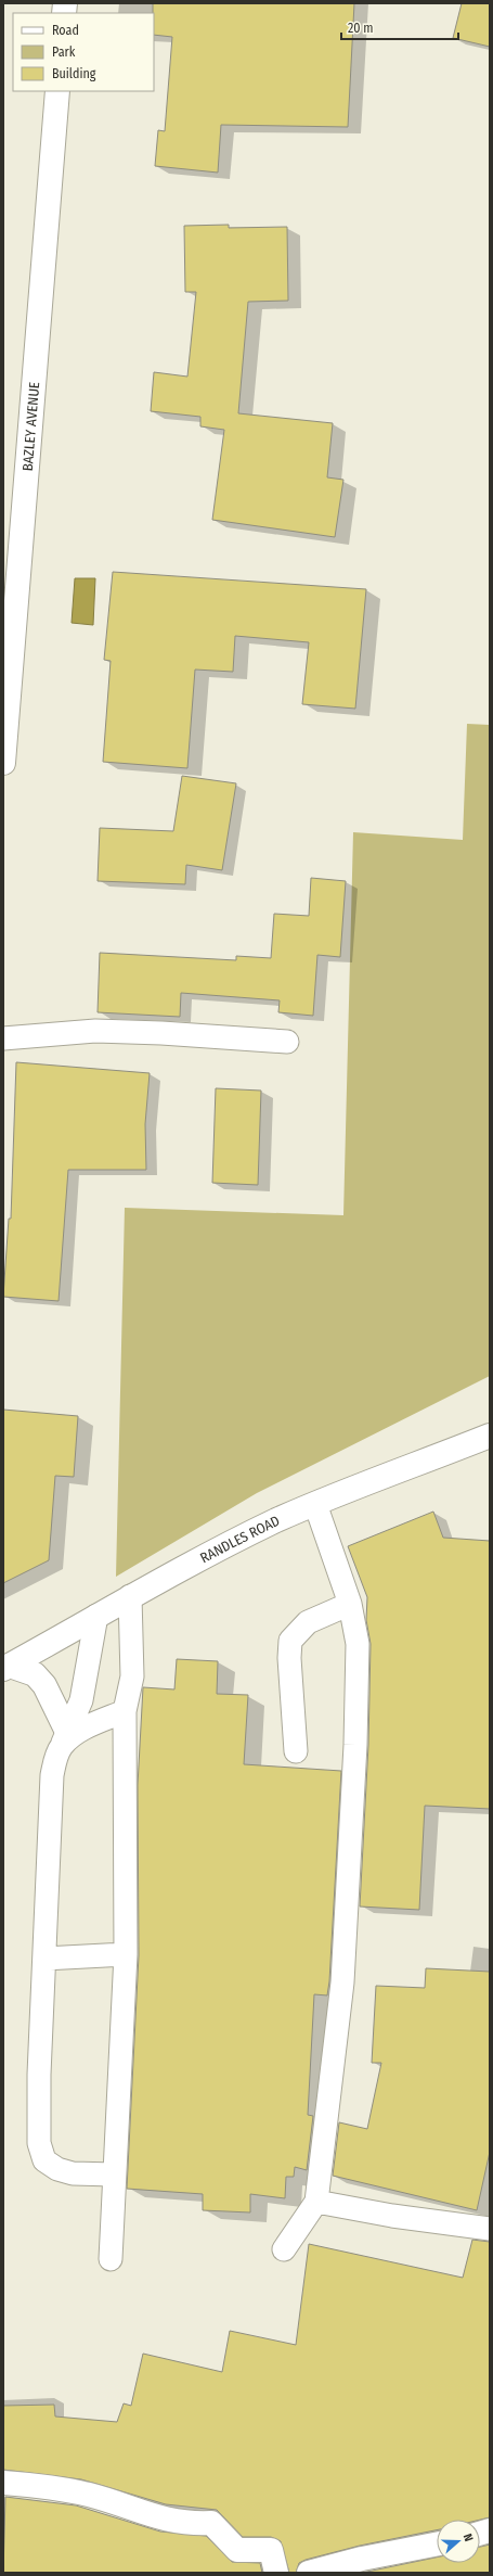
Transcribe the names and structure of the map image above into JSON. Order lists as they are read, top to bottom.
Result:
{
  "streets": {
    "street": ["BAZLEY AVENUE", "RANDLES ROAD"]
  },
  "legend": ["Road", "Park", "Building"],
  "scale_bar": "20 m",
  "north": "right"
}
